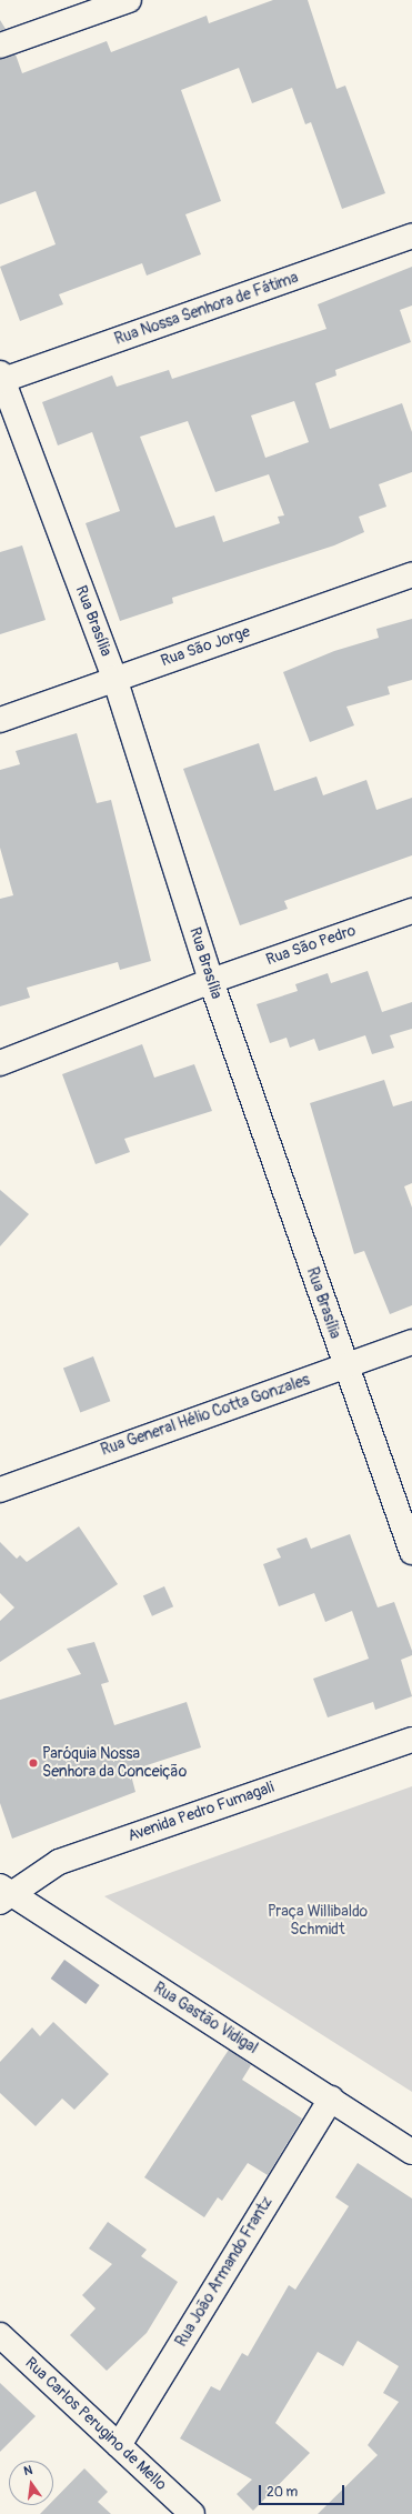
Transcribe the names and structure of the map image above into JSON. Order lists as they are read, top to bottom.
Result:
{
  "streets": {
    "street": [
      "Rua Nossa Senhora de Fátima",
      "Rua Brasília",
      "Rua São Jorge",
      "Rua São Pedro",
      "Rua General Hélio Cotta Gonzales",
      "Avenida Pedro Fumagali",
      "Rua Gastão Vidigal",
      "Rua João Armando Frantz",
      "Rua Carlos Perugino de Mello"
    ]
  },
  "crossings": [
    ["Rua Nossa Senhora de Fátima", "Rua Brasília"],
    ["Rua Brasília", "Rua São Jorge"],
    ["Rua Brasília", "Rua São Pedro"],
    ["Rua Brasília", "Rua General Hélio Cotta Gonzales"],
    ["Avenida Pedro Fumagali", "Rua Gastão Vidigal"],
    ["Rua Gastão Vidigal", "Rua João Armando Frantz"],
    ["Rua João Armando Frantz", "Rua Carlos Perugino de Mello"]
  ],
  "parks": ["Praça Willibaldo Schmidt"],
  "places": ["Paróquia Nossa Senhora da Conceição"],
  "scale_bar": "20 m",
  "north": "top"
}
